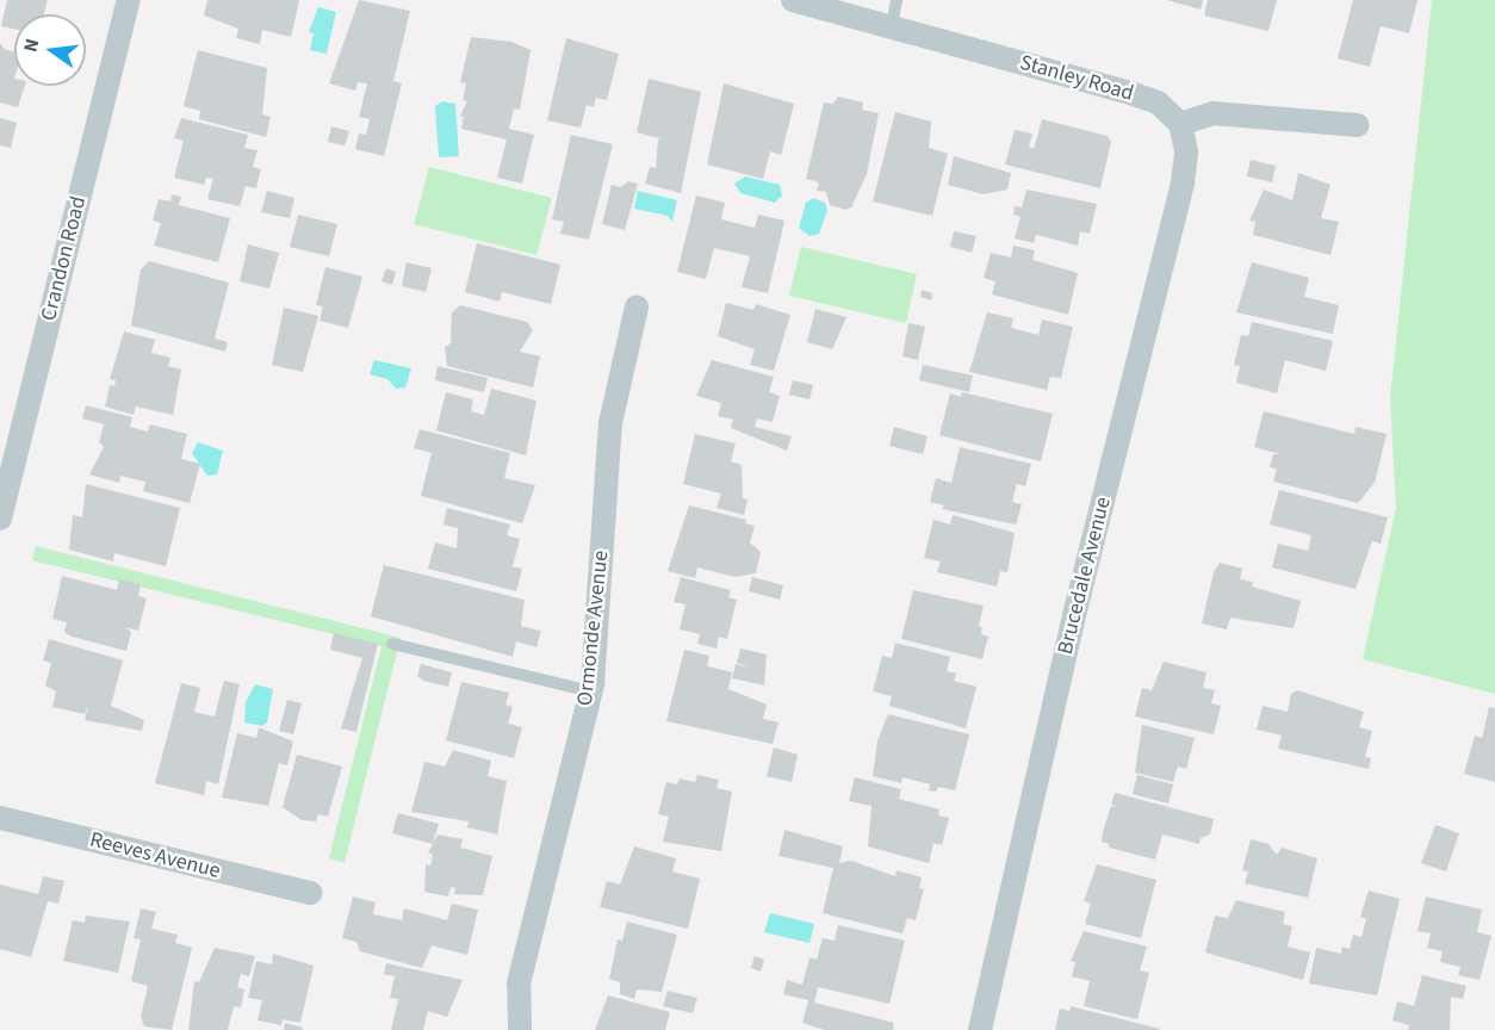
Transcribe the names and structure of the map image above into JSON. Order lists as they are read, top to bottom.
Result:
{
  "streets": {
    "street": [
      "Stanley Road",
      "Crandon Road",
      "Brucedale Avenue",
      "Ormonde Avenue",
      "Reeves Avenue"
    ]
  },
  "crossings": [
    ["Stanley Road", "Brucedale Avenue"]
  ],
  "north": "left"
}
